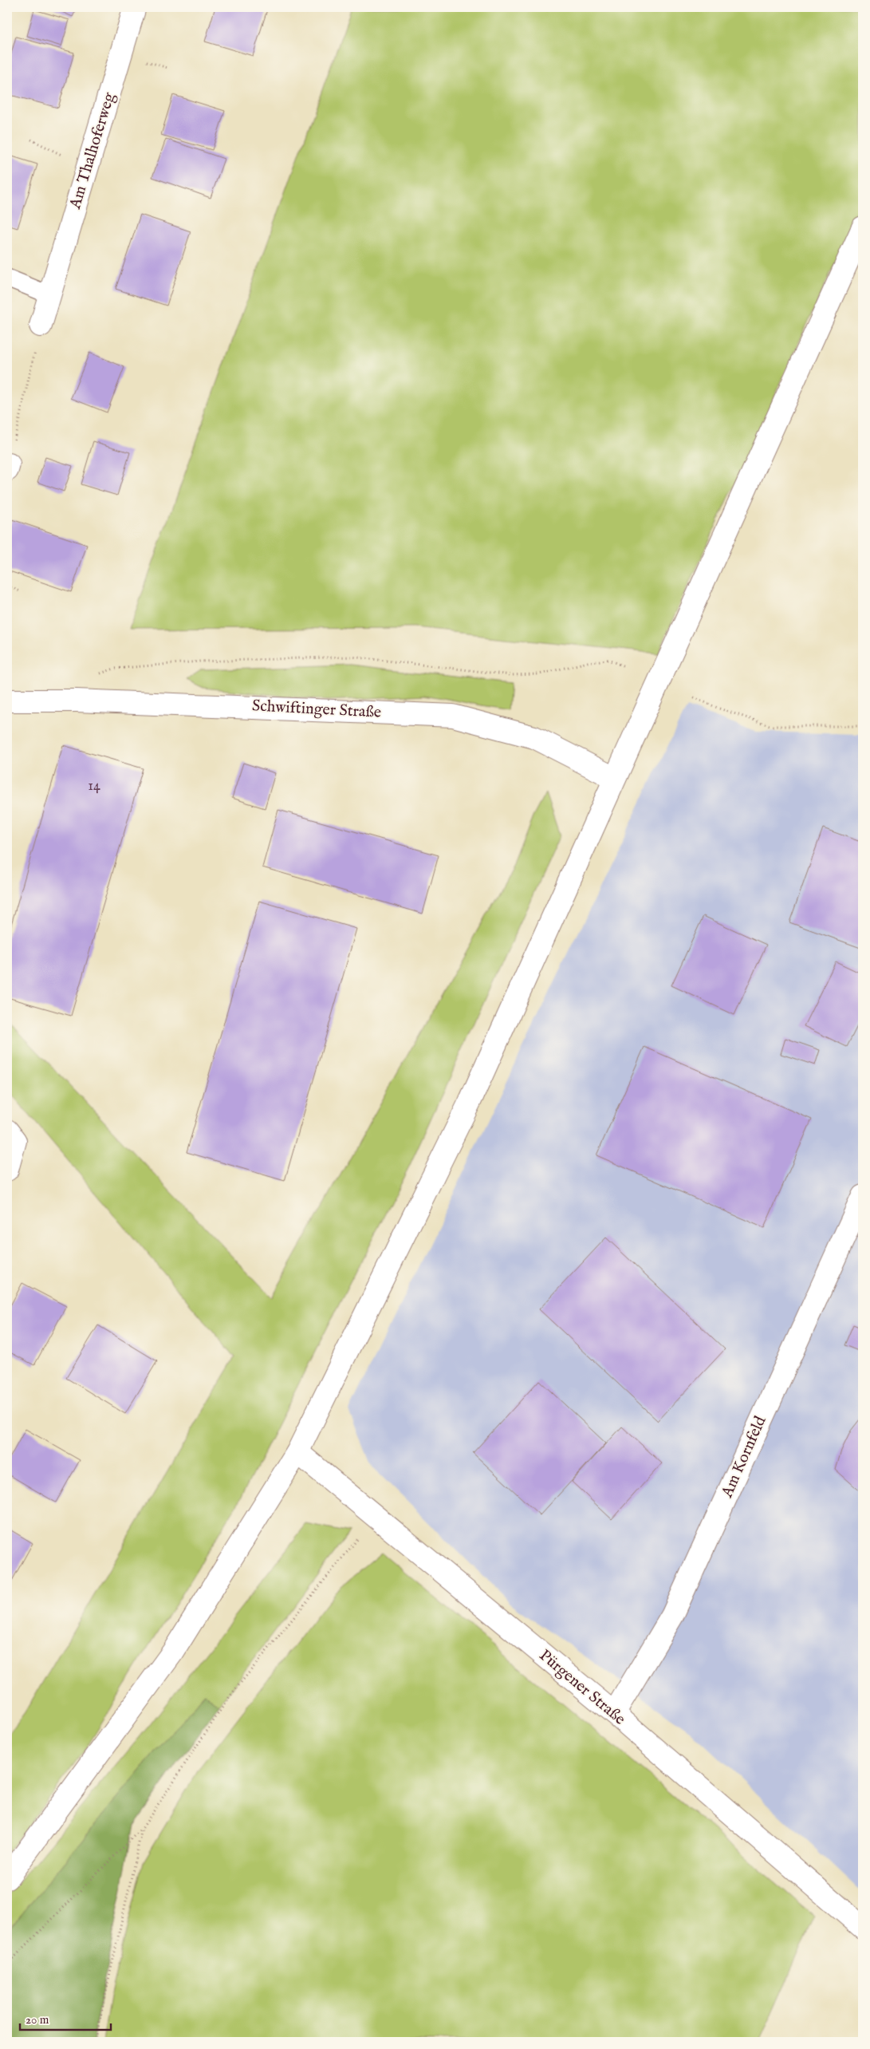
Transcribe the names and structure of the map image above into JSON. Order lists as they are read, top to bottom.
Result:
{
  "streets": {
    "street": [
      "Am Thalhoferweg",
      "Schwiftinger Straße",
      "Am Kornfeld",
      "Pürgener Straße"
    ]
  },
  "crossings": [
    ["Am Kornfeld", "Pürgener Straße"]
  ],
  "house_numbers": ["14"],
  "scale_bar": "20 m"
}
